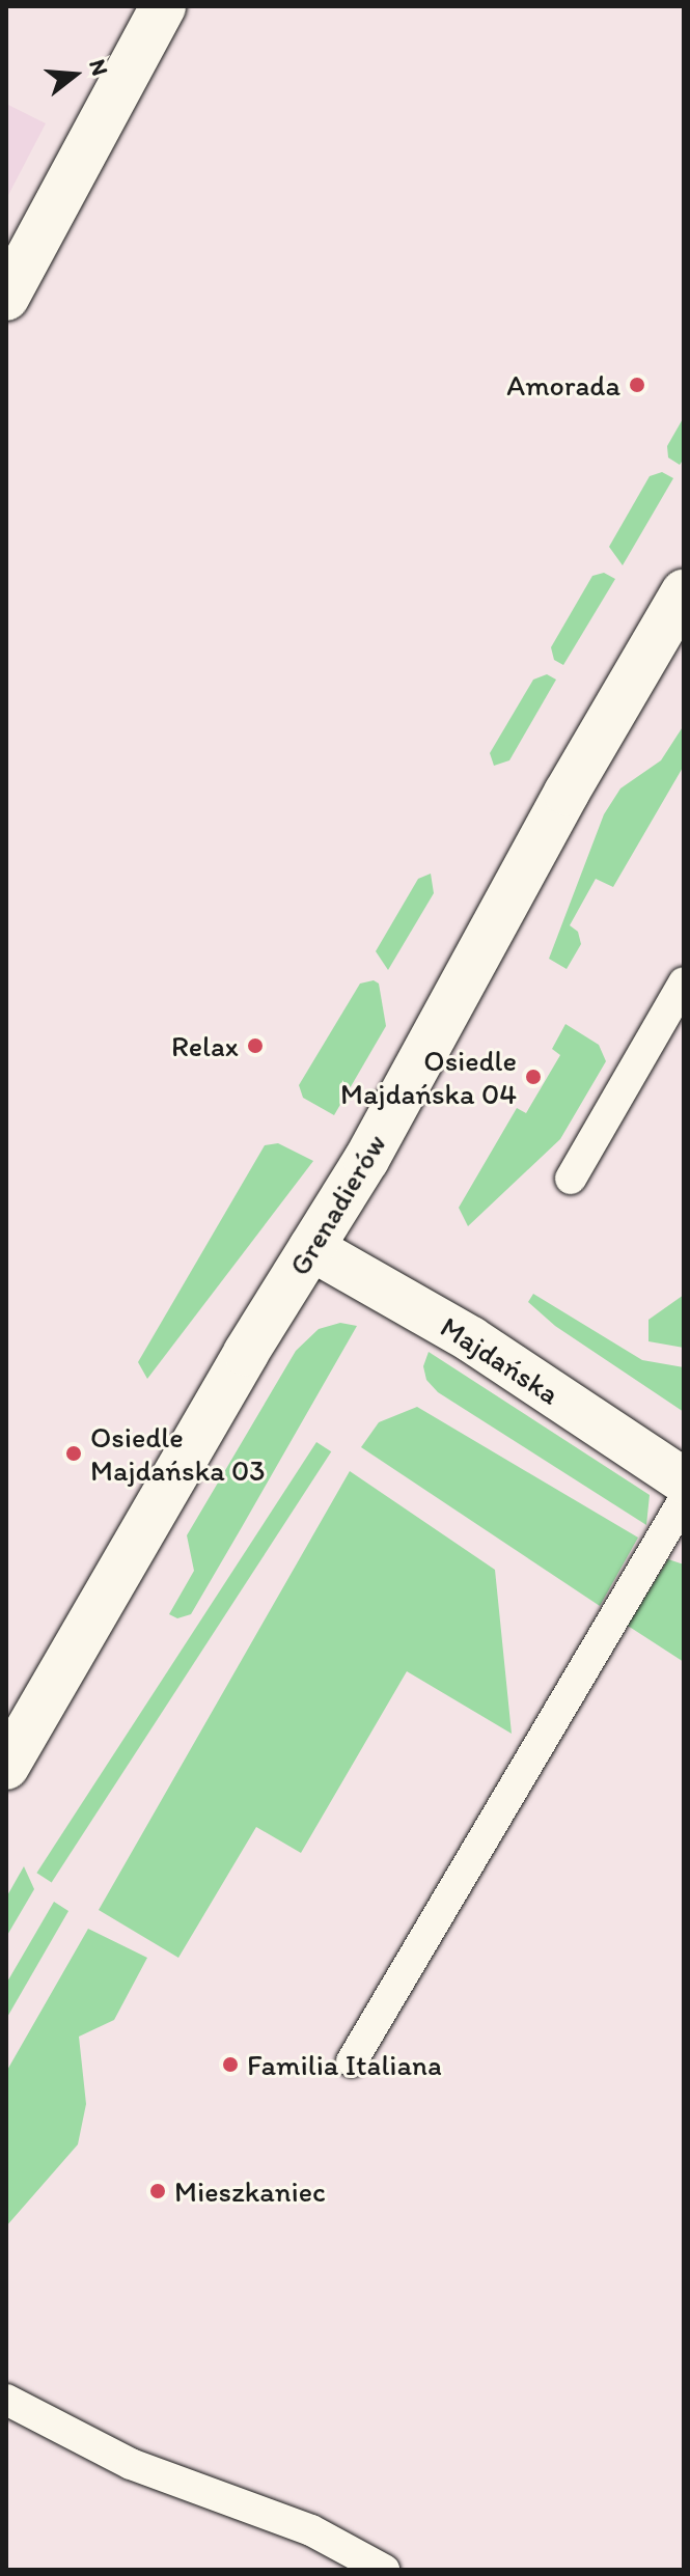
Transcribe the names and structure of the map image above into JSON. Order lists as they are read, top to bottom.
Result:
{
  "streets": {
    "street": ["Grenadierów", "Majdańska"]
  },
  "crossings": [
    ["Grenadierów", "Majdańska"]
  ],
  "places": [
    "Amorada",
    "Relax",
    "Osiedle Majdańska 04",
    "Osiedle Majdańska 03",
    "Familia Italiana",
    "Mieszkaniec"
  ],
  "north": "right"
}
